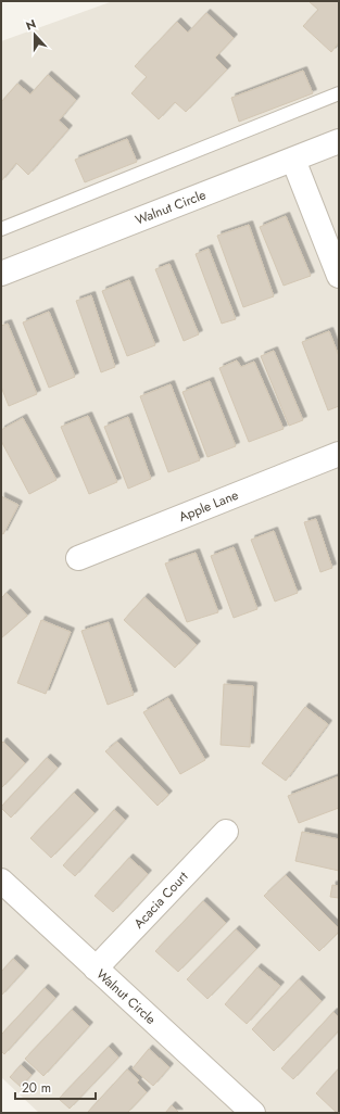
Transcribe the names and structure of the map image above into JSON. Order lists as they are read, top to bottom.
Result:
{
  "streets": {
    "street": ["Walnut Circle", "Apple Lane", "Acacia Court"]
  },
  "crossings": [
    ["Walnut Circle", "Acacia Court"]
  ],
  "scale_bar": "20 m",
  "north": "top"
}
